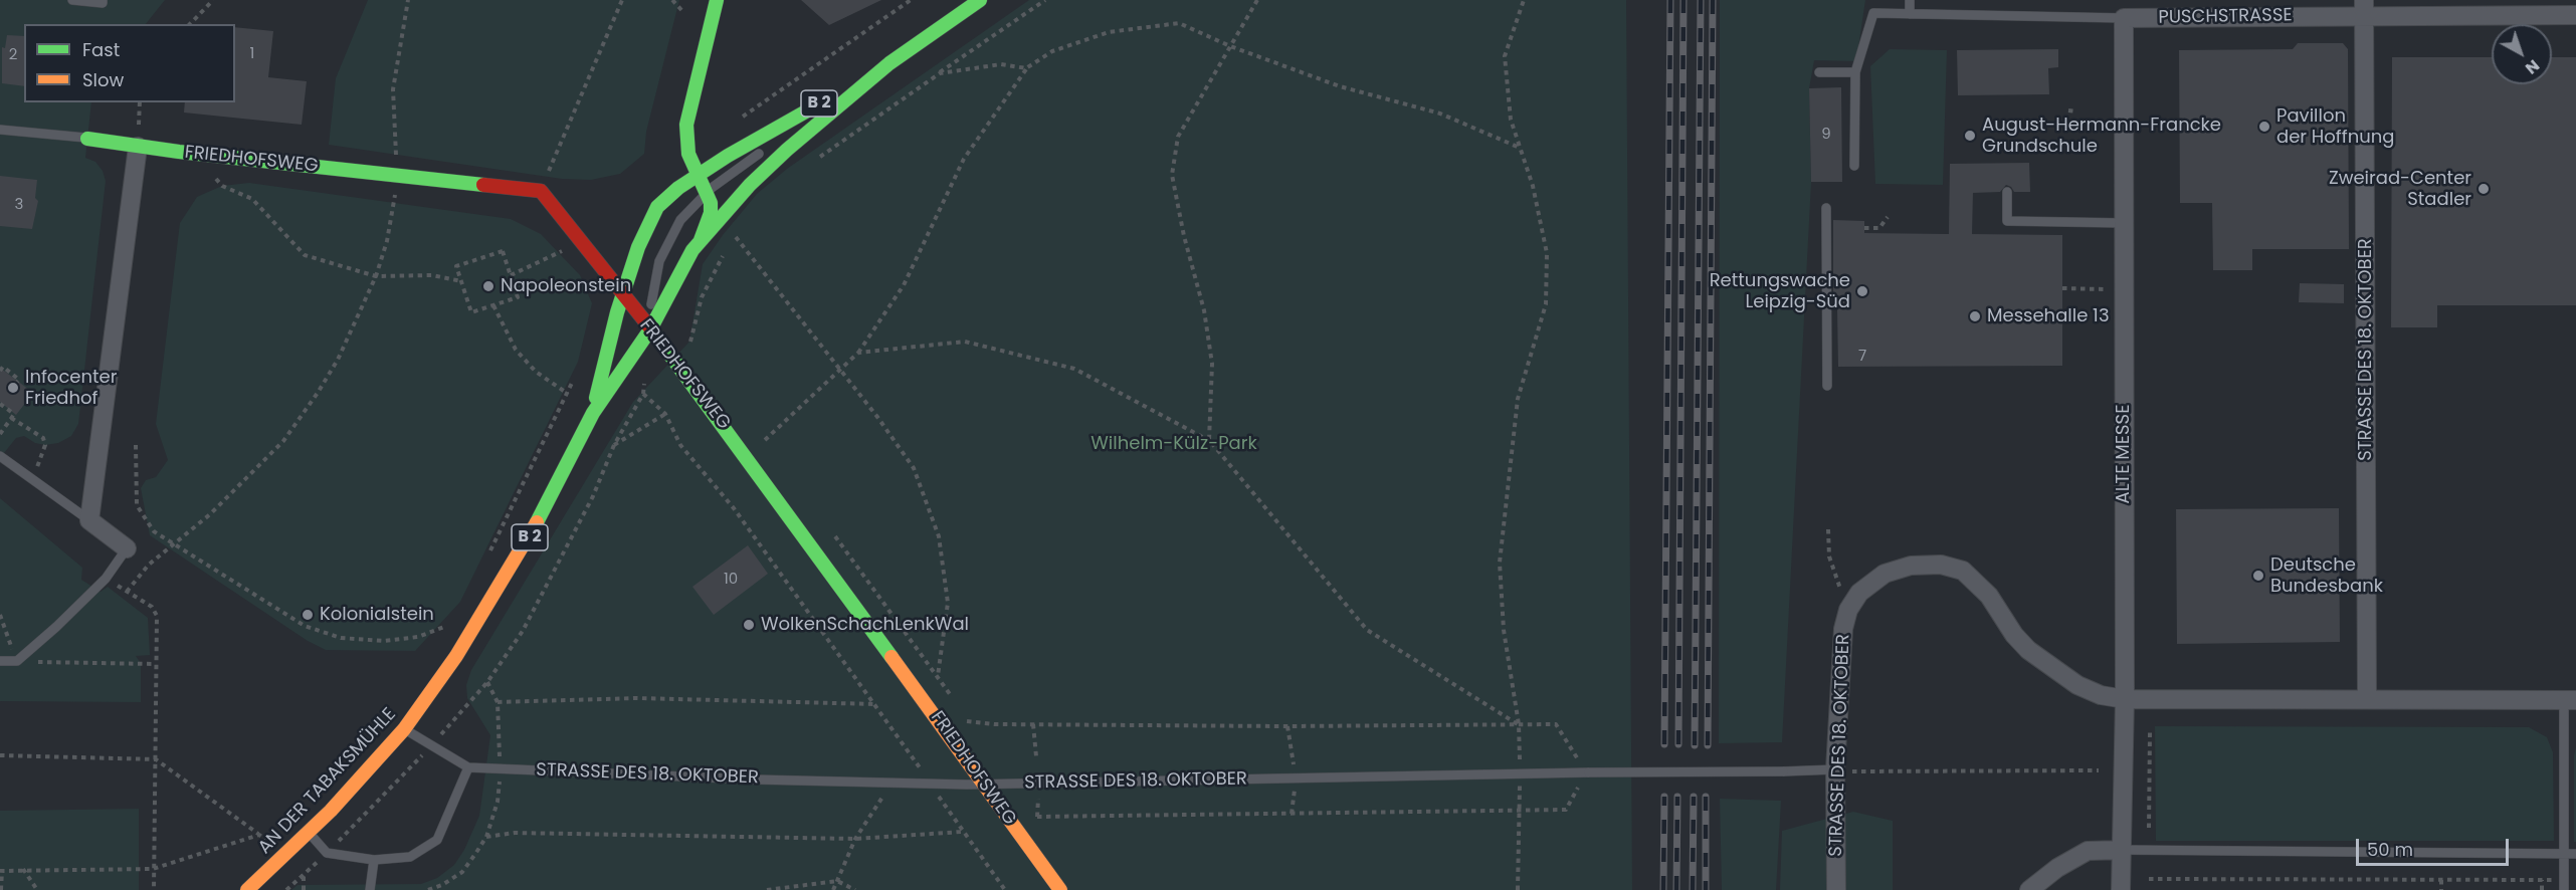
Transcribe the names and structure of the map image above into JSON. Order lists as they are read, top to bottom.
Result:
{
  "streets": {
    "main road": ["B 2", "FRIEDHOFSWEG", "AN DER TABAKSMÜHLE"],
    "street": ["PUSCHSTRASSE", "STRASSE DES 18. OKTOBER", "ALTE MESSE"]
  },
  "crossings": [
    ["PUSCHSTRASSE", "STRASSE DES 18. OKTOBER"],
    ["PUSCHSTRASSE", "ALTE MESSE"],
    ["B 2", "FRIEDHOFSWEG"],
    ["B 2", "AN DER TABAKSMÜHLE"],
    ["FRIEDHOFSWEG", "STRASSE DES 18. OKTOBER"],
    ["FRIEDHOFSWEG", "AN DER TABAKSMÜHLE"],
    ["STRASSE DES 18. OKTOBER", "ALTE MESSE"],
    ["STRASSE DES 18. OKTOBER", "AN DER TABAKSMÜHLE"]
  ],
  "parks": ["Wilhelm-Külz-Park"],
  "places": [
    "Pavillon der Hoffnung",
    "August-Hermann-Francke Grundschule",
    "Zweirad-Center Stadler",
    "Napoleonstein",
    "Rettungswache Leipzig-Süd",
    "Messehalle 13",
    "Infocenter Friedhof",
    "Deutsche Bundesbank",
    "Kolonialstein",
    "WolkenSchachLenkWal"
  ],
  "house_numbers": [
    "1",
    "2",
    "9",
    "3",
    "7",
    "10"
  ],
  "legend": ["Fast", "Slow"],
  "scale_bar": "50 m",
  "north": "bottom right"
}
